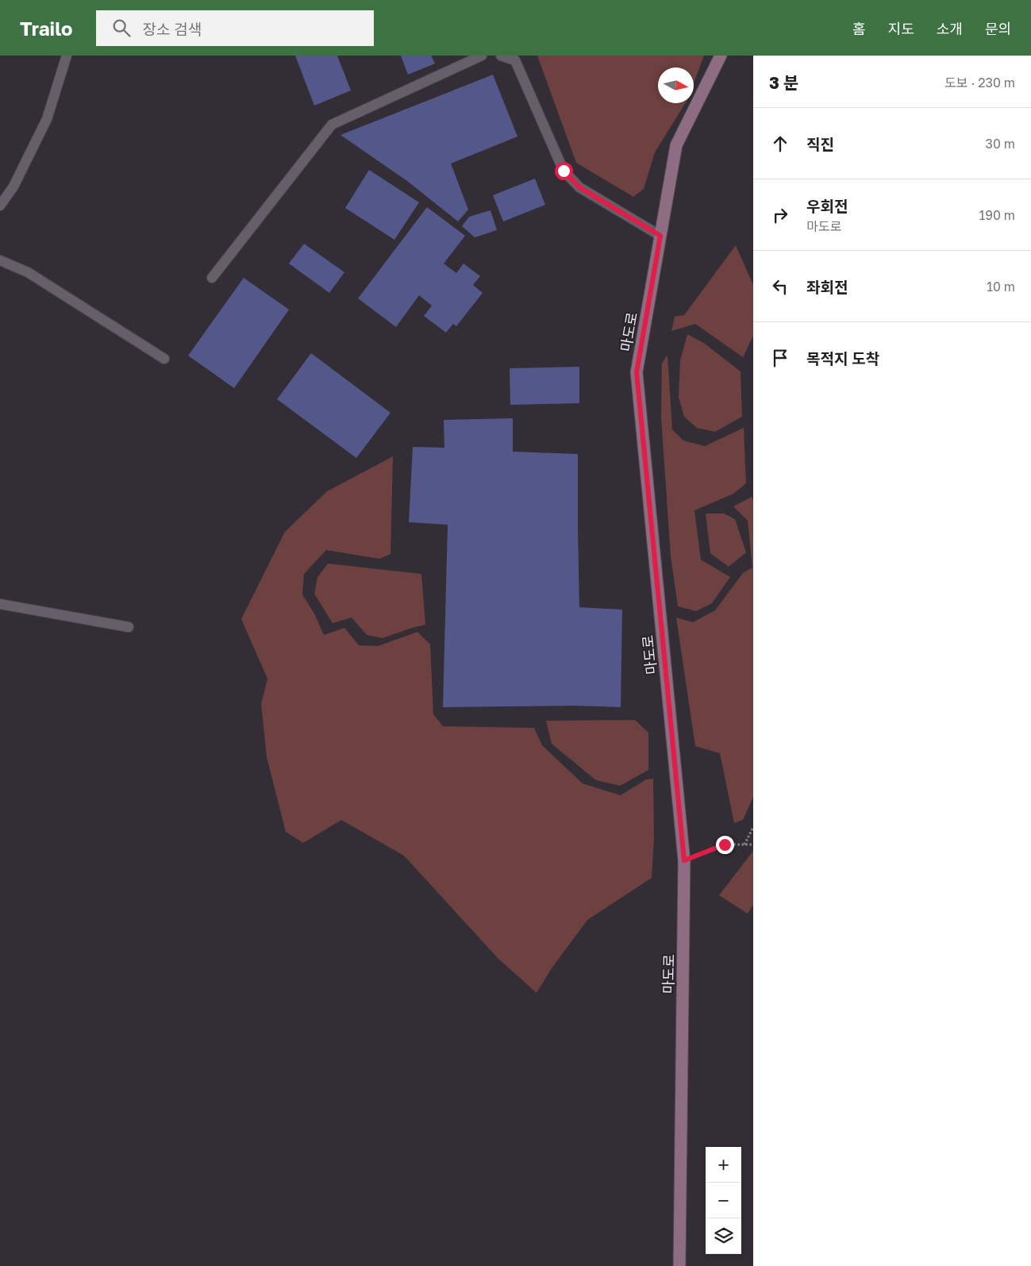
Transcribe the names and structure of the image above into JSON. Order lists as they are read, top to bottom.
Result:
{
  "streets": {
    "main road": ["마도로"]
  },
  "north": "right",
  "page": {
    "header": "Trailo",
    "search": "장소 검색",
    "nav": [
      "홈",
      "지도",
      "소개",
      "문의"
    ],
    "heading": ["3 분", "도보 · 230 m"],
    "list": [
      ["직진", "30 m"],
      ["우회전", "마도로", "190 m"],
      ["좌회전", "10 m"],
      "목적지 도착"
    ],
    "map_buttons": ["+", "−"]
  }
}
